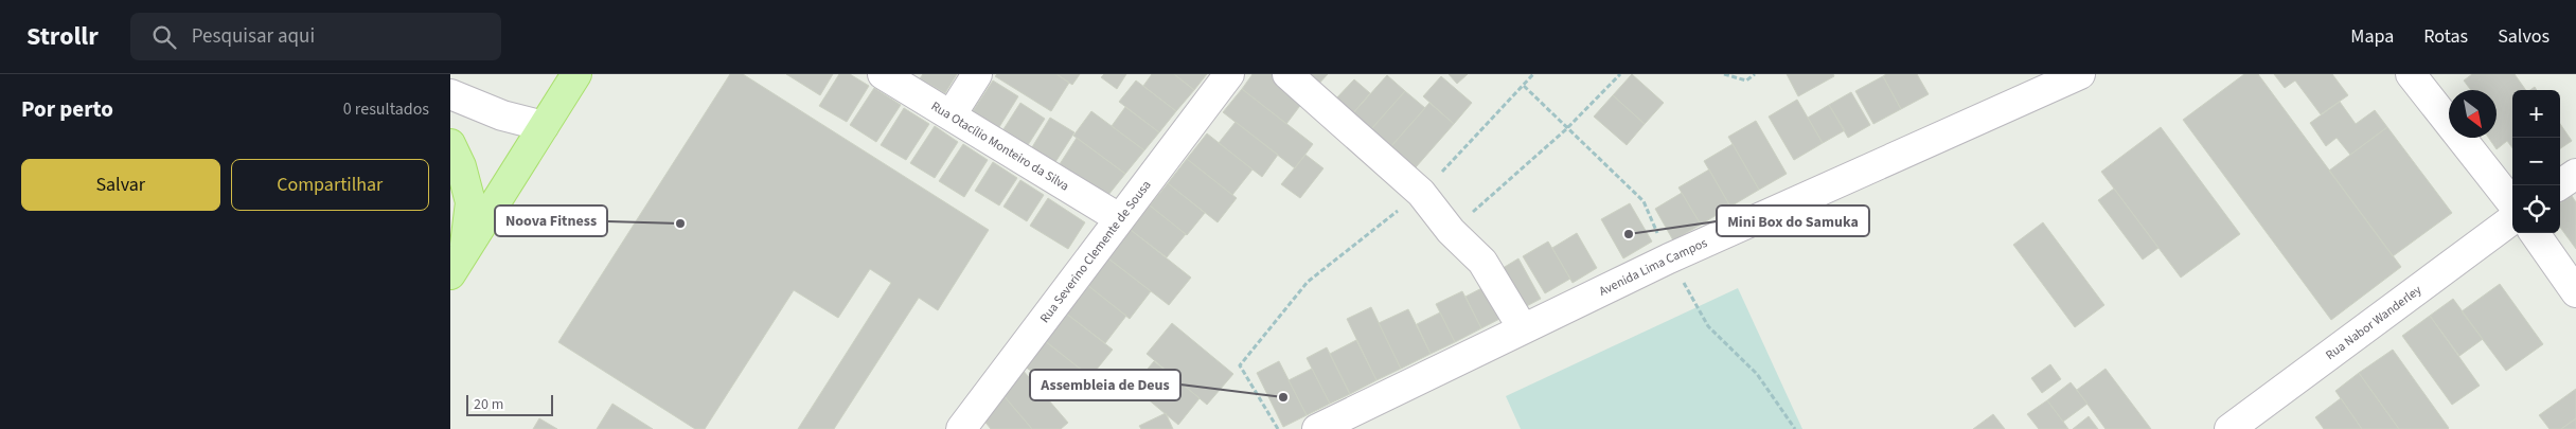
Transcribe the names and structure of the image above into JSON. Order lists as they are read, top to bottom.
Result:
{
  "streets": {
    "street": [
      "Rua Otacílio Monteiro da Silva",
      "Rua Severino Clemente de Sousa",
      "Avenida Lima Campos",
      "Rua Nabor Wanderley"
    ]
  },
  "crossings": [
    ["Rua Otacílio Monteiro da Silva", "Rua Severino Clemente de Sousa"]
  ],
  "places": ["Noova Fitness", "Mini Box do Samuka", "Assembleia de Deus"],
  "scale_bar": "20 m",
  "north": "bottom right",
  "page": {
    "header": "Strollr",
    "search": "Pesquisar aqui",
    "nav": ["Mapa", "Rotas", "Salvos"],
    "heading": ["Por perto", "0 resultados"],
    "map_buttons": ["+", "−"],
    "buttons": ["Salvar", "Compartilhar"],
    "scale": "20 m"
  }
}
